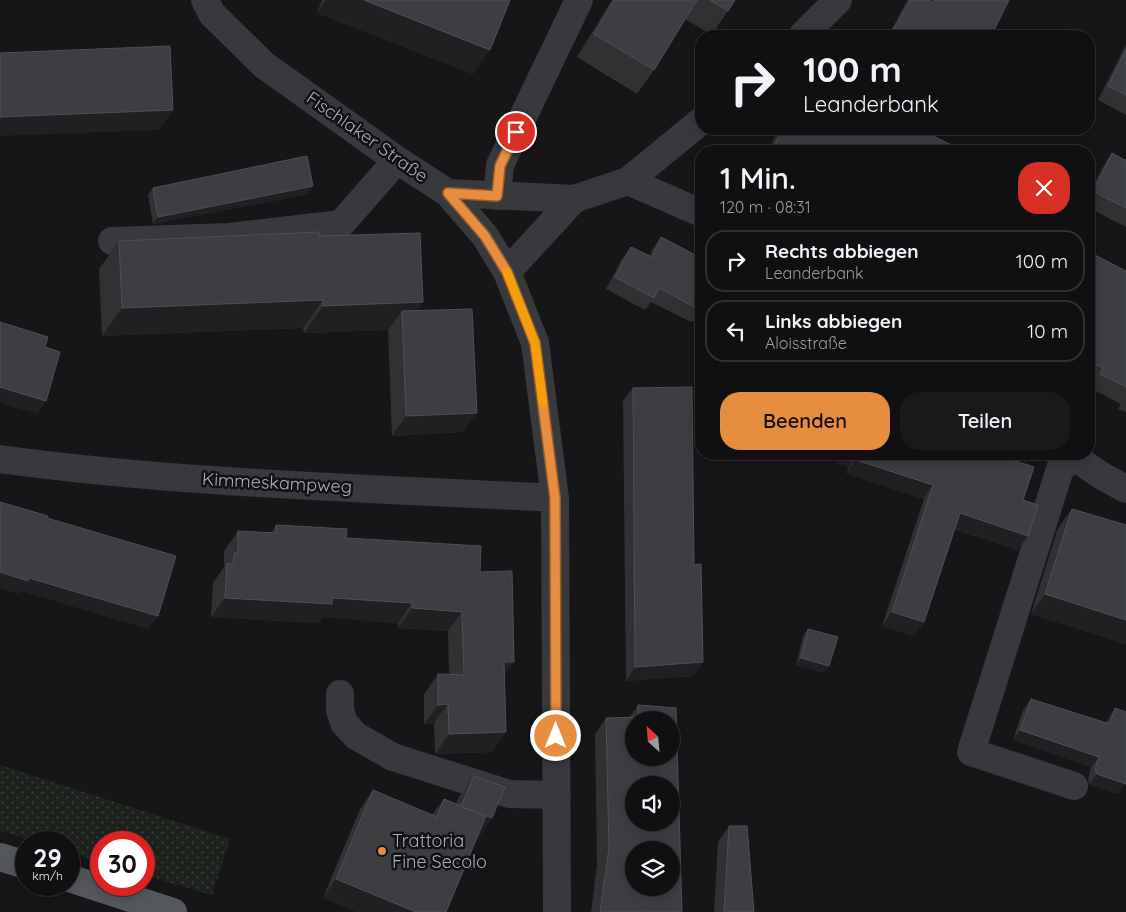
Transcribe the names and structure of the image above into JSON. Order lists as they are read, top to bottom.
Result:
{
  "streets": {
    "street": ["Fischlaker Straße", "Kimmeskampweg"]
  },
  "crossings": [
    ["Fischlaker Straße", "Kimmeskampweg"]
  ],
  "places": ["Trattoria Fine Secolo"],
  "north": "top left",
  "page": {
    "turn": ["100 m", "Leanderbank"],
    "heading": ["1 Min.", "120 m · 08:31"],
    "list": [
      {
        "name": "Rechts abbiegen",
        "note": "Leanderbank",
        "value": "100 m"
      },
      {
        "name": "Links abbiegen",
        "note": "Aloisstraße",
        "value": "10 m"
      }
    ],
    "buttons": ["Beenden", "Teilen"],
    "speed": "29 km/h",
    "limit": "30"
  }
}
